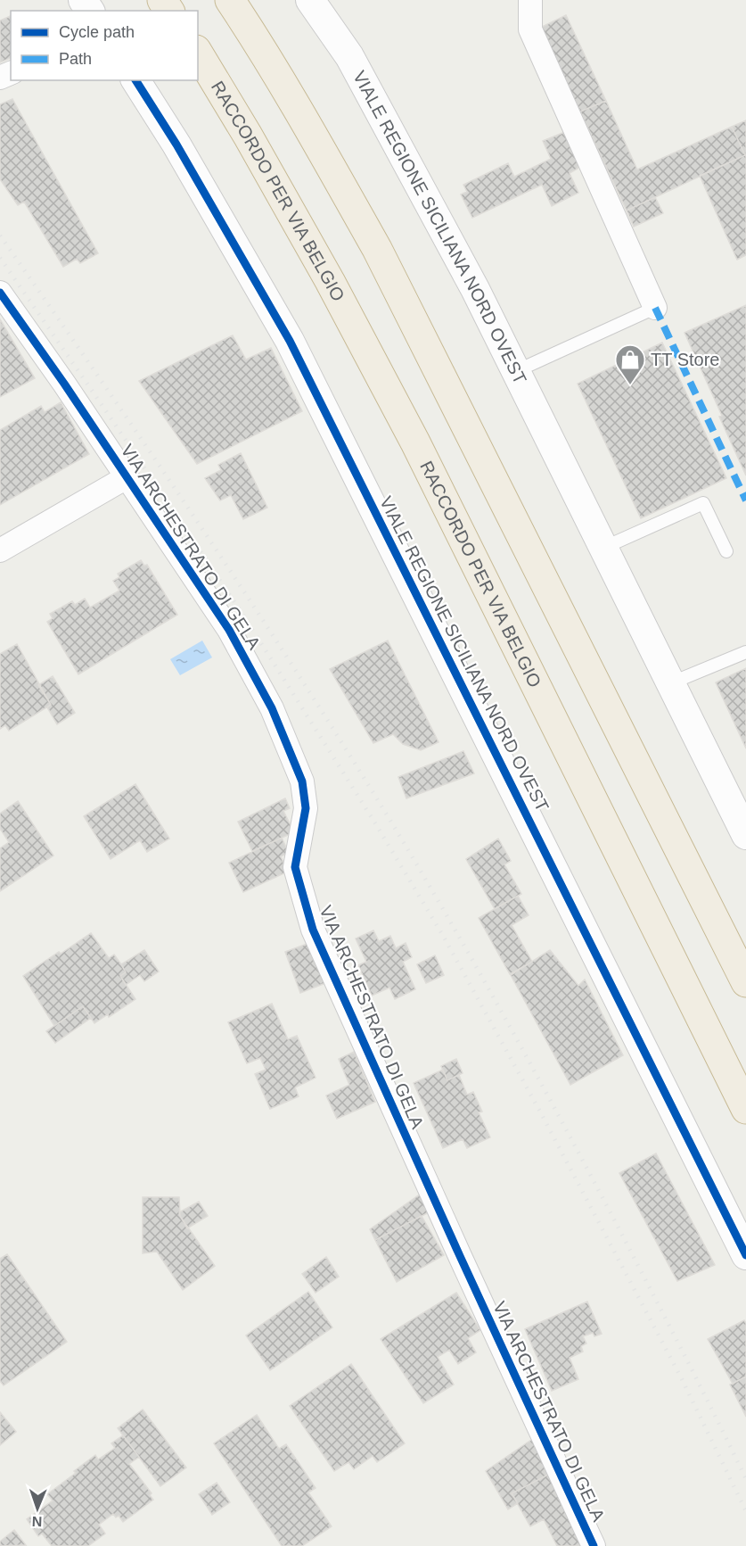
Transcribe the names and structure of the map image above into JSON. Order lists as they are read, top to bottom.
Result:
{
  "streets": {
    "highway": ["RACCORDO PER VIA BELGIO"],
    "street": ["VIALE REGIONE SICILIANA NORD OVEST", "VIA ARCHESTRATO DI GELA"]
  },
  "places": {
    "shop": ["TT Store"]
  },
  "legend": ["Cycle path", "Path"],
  "north": "bottom"
}
